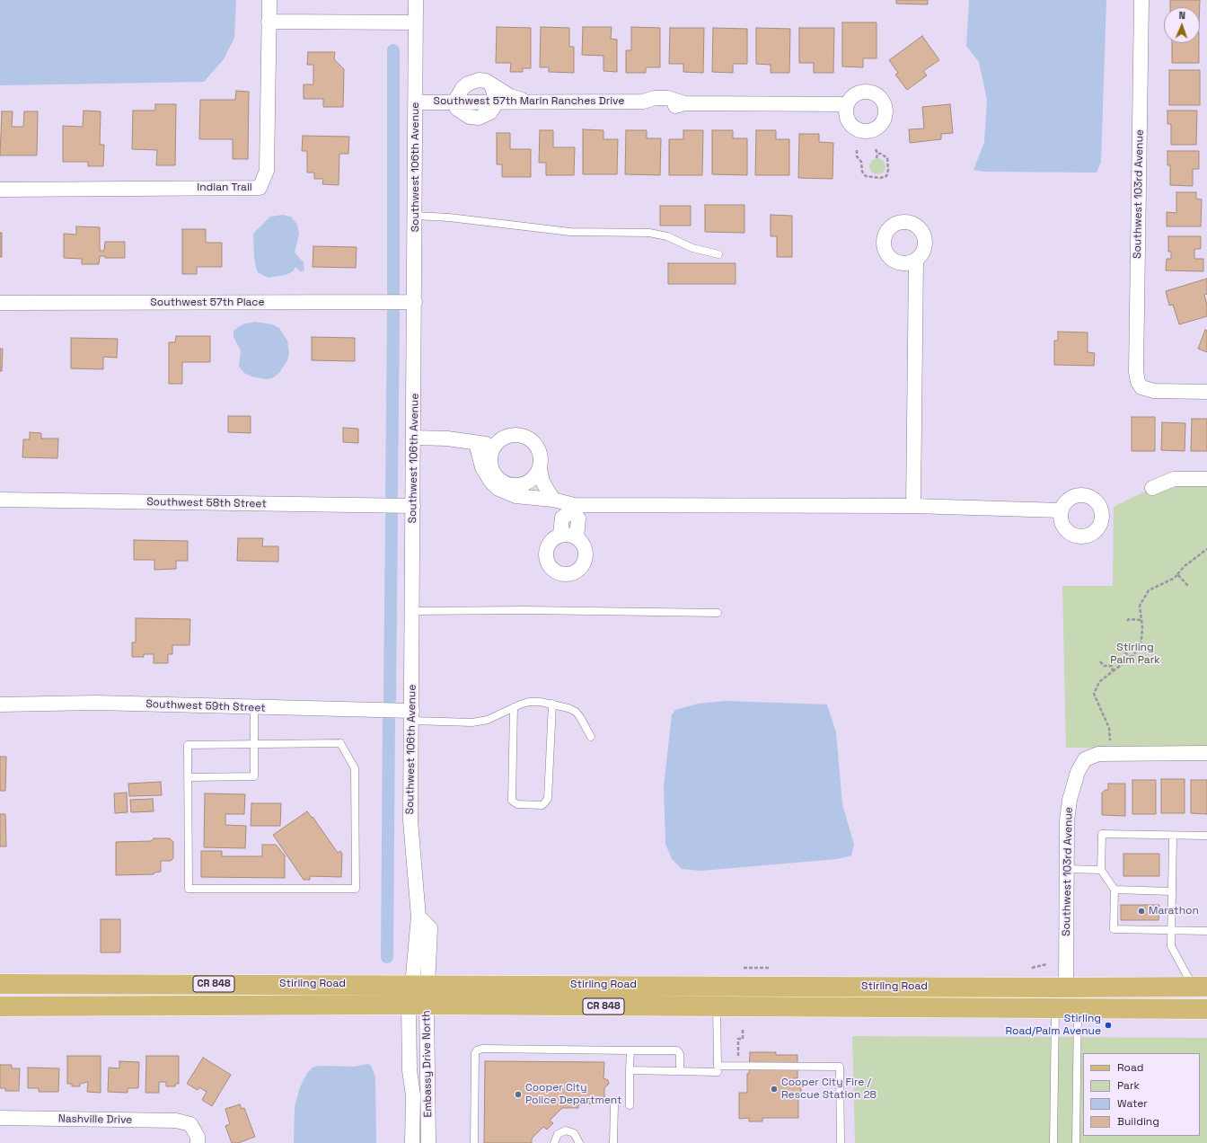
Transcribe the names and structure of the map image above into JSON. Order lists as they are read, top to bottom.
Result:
{
  "streets": {
    "main road": ["CR 848", "Stirling Road"],
    "street": [
      "Southwest 57th Marin Ranches Drive",
      "Southwest 106th Avenue",
      "Indian Trail",
      "Southwest 103rd Avenue",
      "Southwest 57th Place",
      "Southwest 58th Street",
      "Southwest 59th Street",
      "Embassy Drive North",
      "Nashville Drive"
    ]
  },
  "crossings": [
    ["Southwest 57th Marin Ranches Drive", "Southwest 106th Avenue"],
    ["Southwest 106th Avenue", "Southwest 57th Place"],
    ["Southwest 106th Avenue", "Southwest 58th Street"],
    ["Southwest 106th Avenue", "Southwest 59th Street"],
    ["Southwest 106th Avenue", "Stirling Road"],
    ["Southwest 106th Avenue", "Embassy Drive North"],
    ["Southwest 103rd Avenue", "Stirling Road"],
    ["Stirling Road", "Embassy Drive North"]
  ],
  "parks": ["Stirling Palm Park"],
  "places": [
    "Marathon",
    "Stirling Road/Palm Avenue",
    "Cooper City Fire / Rescue Station 28",
    "Cooper City Police Department"
  ],
  "legend": [
    "Road",
    "Park",
    "Water",
    "Building"
  ],
  "north": "top"
}
